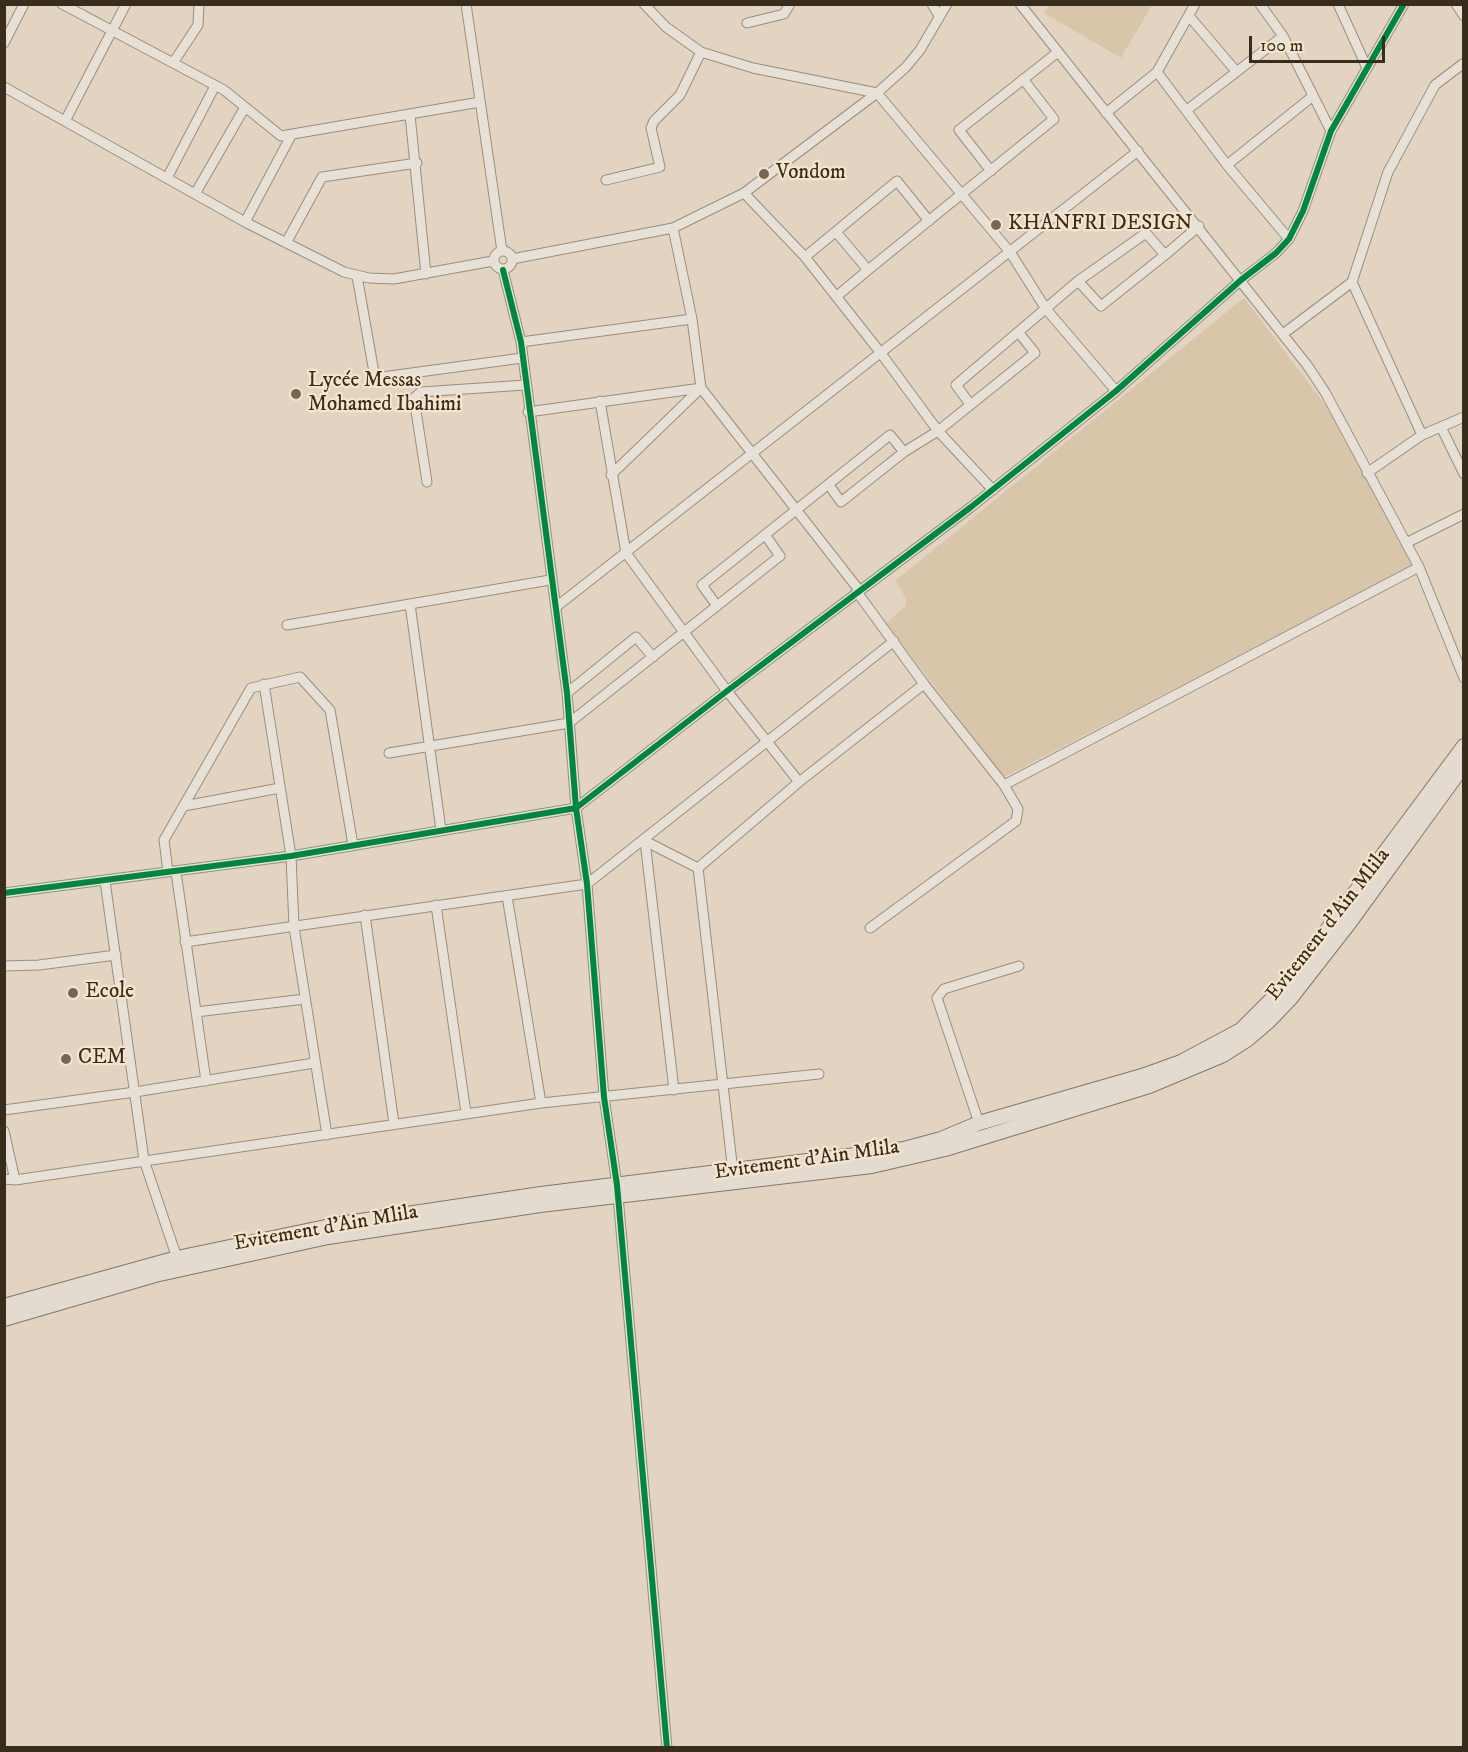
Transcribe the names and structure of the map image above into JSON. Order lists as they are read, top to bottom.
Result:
{
  "streets": {
    "highway": ["Evitement d'Ain Mlila"]
  },
  "places": [
    "Vondom",
    "KHANFRI DESIGN",
    "Lycée Messas Mohamed Ibahimi",
    "Ecole",
    "CEM"
  ],
  "scale_bar": "100 m"
}
